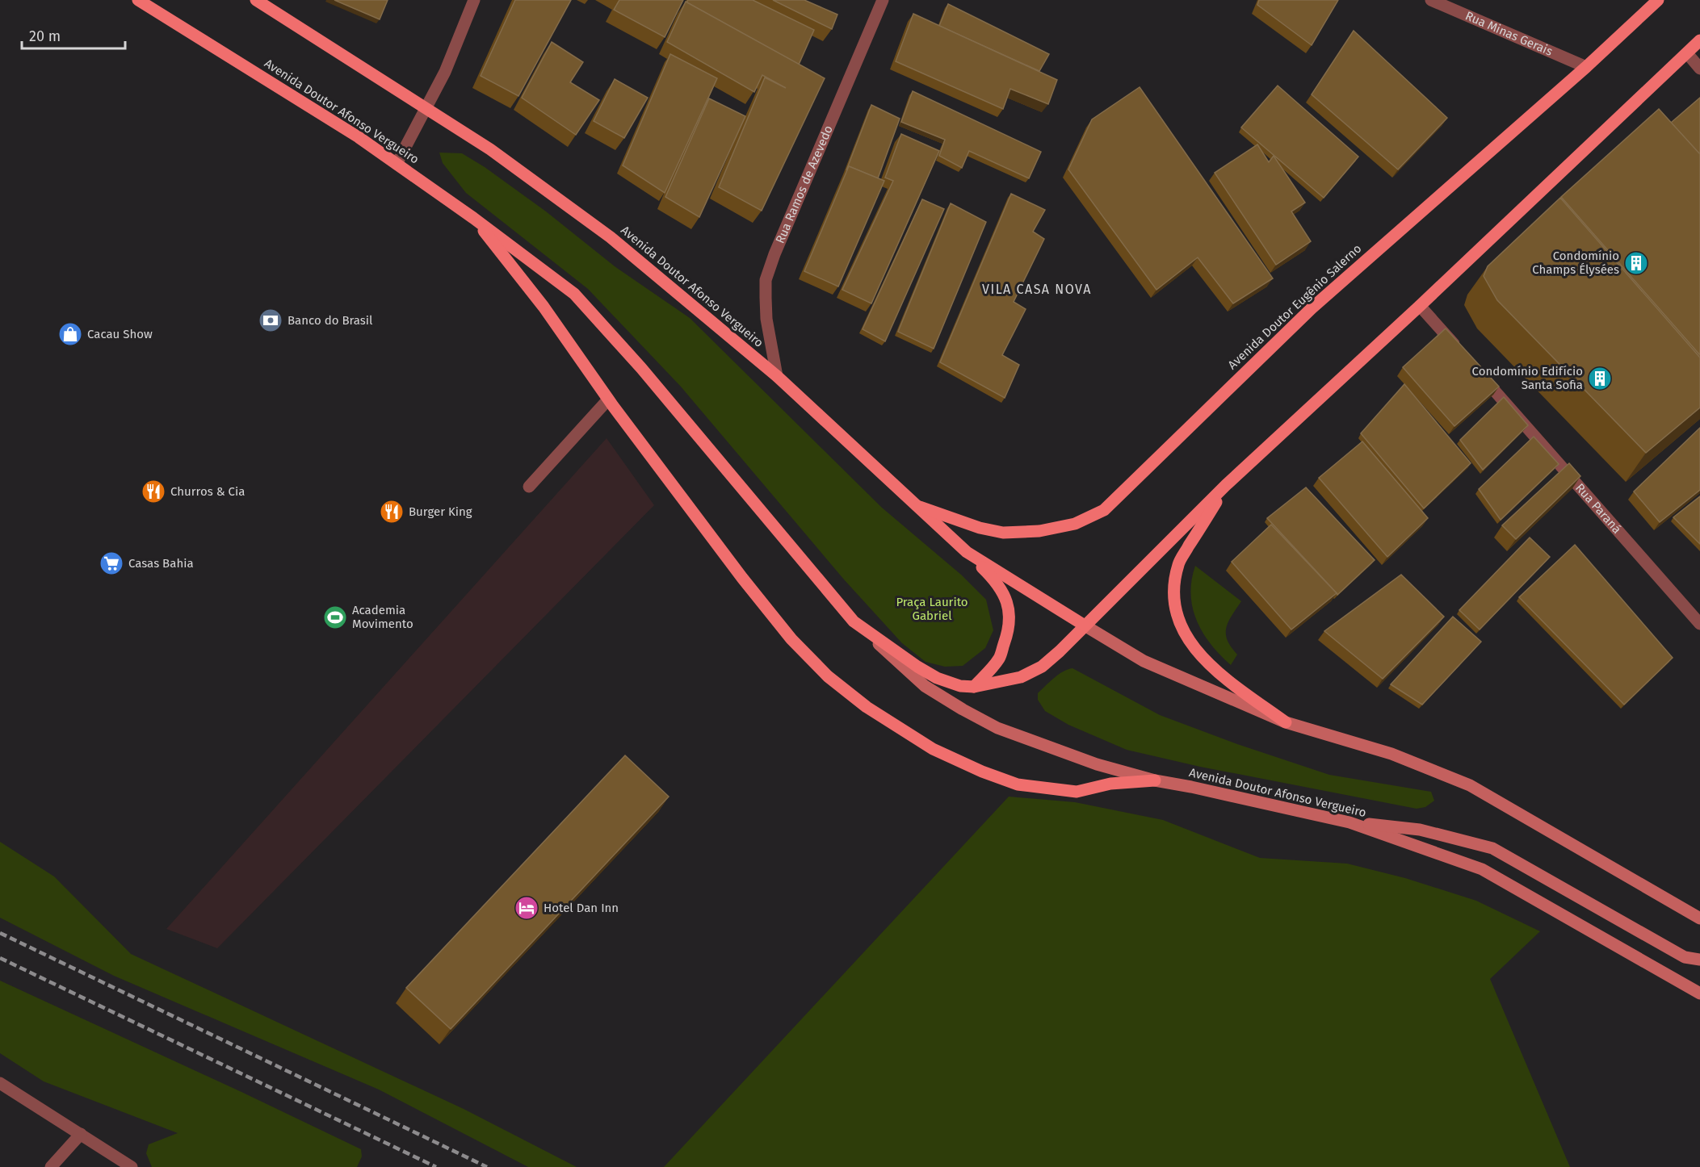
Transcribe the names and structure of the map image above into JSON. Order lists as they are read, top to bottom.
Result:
{
  "streets": {
    "main road": ["Avenida Doutor Afonso Vergueiro", "Avenida Doutor Eugênio Salerno"],
    "street": ["Rua Minas Gerais", "Rua Ramos de Azevedo", "Rua Paraná"]
  },
  "crossings": [
    ["Rua Minas Gerais", "Avenida Doutor Eugênio Salerno"],
    ["Avenida Doutor Afonso Vergueiro", "Rua Ramos de Azevedo"],
    ["Avenida Doutor Afonso Vergueiro", "Avenida Doutor Eugênio Salerno"]
  ],
  "districts": ["VILA CASA NOVA"],
  "parks": ["Praça Laurito Gabriel"],
  "places": {
    "building": ["Condomínio Champs Élysées", "Condomínio Edifício Santa Sofia"],
    "bank": ["Banco do Brasil"],
    "shop": ["Cacau Show"],
    "restaurant": ["Churros & Cia", "Burger King"],
    "supermarket": ["Casas Bahia"],
    "sports": ["Academia Movimento"],
    "hotel": ["Hotel Dan Inn"]
  },
  "scale_bar": "20 m"
}
